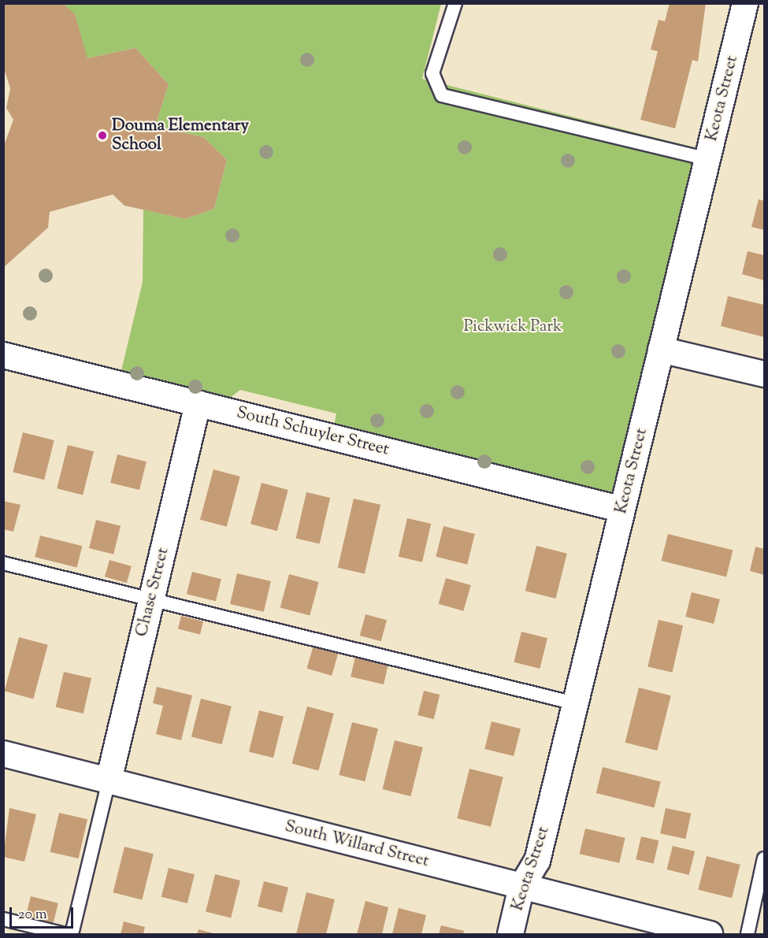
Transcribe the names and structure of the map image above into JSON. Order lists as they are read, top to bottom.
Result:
{
  "streets": {
    "street": [
      "Keota Street",
      "South Schuyler Street",
      "Chase Street",
      "South Willard Street"
    ]
  },
  "crossings": [
    ["Keota Street", "South Schuyler Street"],
    ["Keota Street", "South Willard Street"],
    ["South Schuyler Street", "Chase Street"],
    ["Chase Street", "South Willard Street"]
  ],
  "parks": ["Pickwick Park"],
  "places": ["Douma Elementary School"],
  "scale_bar": "20 m"
}
